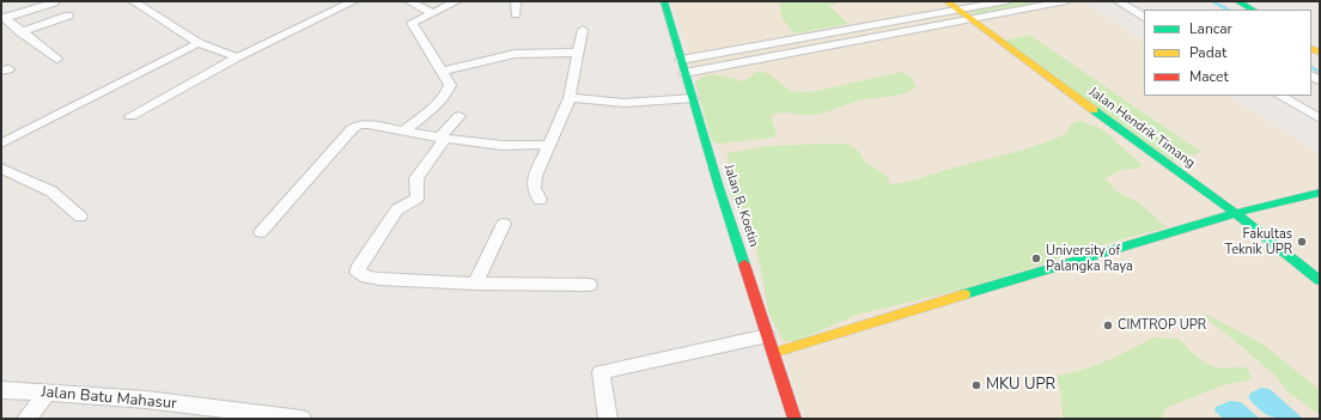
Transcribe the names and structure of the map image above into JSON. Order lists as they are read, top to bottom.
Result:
{
  "streets": {
    "street": ["Jalan Hendrik Timang", "Jalan B. Koetin", "Jalan Batu Mahasur"]
  },
  "places": [
    "Fakultas Teknik UPR",
    "University of Palangka Raya",
    "CIMTROP UPR",
    "MKU UPR"
  ],
  "legend": ["Lancar", "Padat", "Macet"]
}
